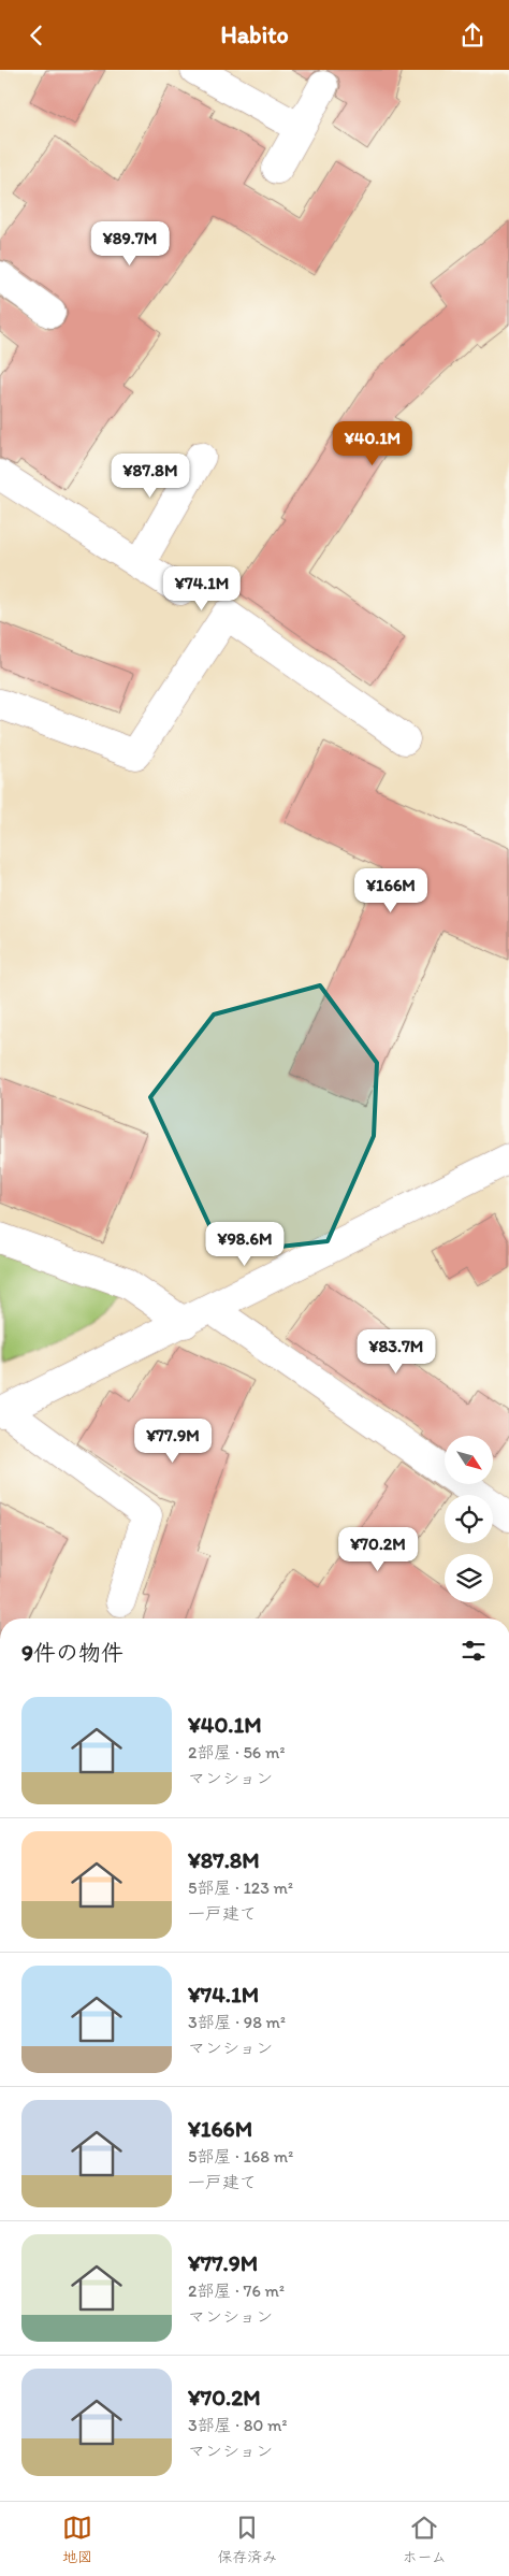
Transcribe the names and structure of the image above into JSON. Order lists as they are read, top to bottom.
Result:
{
  "north": "bottom right",
  "page": {
    "header": "Habito",
    "price": [
      "¥89.7M",
      "¥40.1M",
      "¥87.8M",
      "¥74.1M",
      "¥166M",
      "¥98.6M",
      "¥83.7M",
      "¥77.9M",
      "¥70.2M"
    ],
    "heading": "9件の物件",
    "list": [
      {
        "name": "¥40.1M",
        "note": "2部屋 · 56 m² · マンション"
      },
      {
        "name": "¥87.8M",
        "note": "5部屋 · 123 m² · 一戸建て"
      },
      {
        "name": "¥74.1M",
        "note": "3部屋 · 98 m² · マンション"
      },
      {
        "name": "¥166M",
        "note": "5部屋 · 168 m² · 一戸建て"
      },
      {
        "name": "¥77.9M",
        "note": "2部屋 · 76 m² · マンション"
      },
      {
        "name": "¥70.2M",
        "note": "3部屋 · 80 m² · マンション"
      }
    ],
    "tabs": ["地図", "保存済み", "ホーム"]
  }
}
